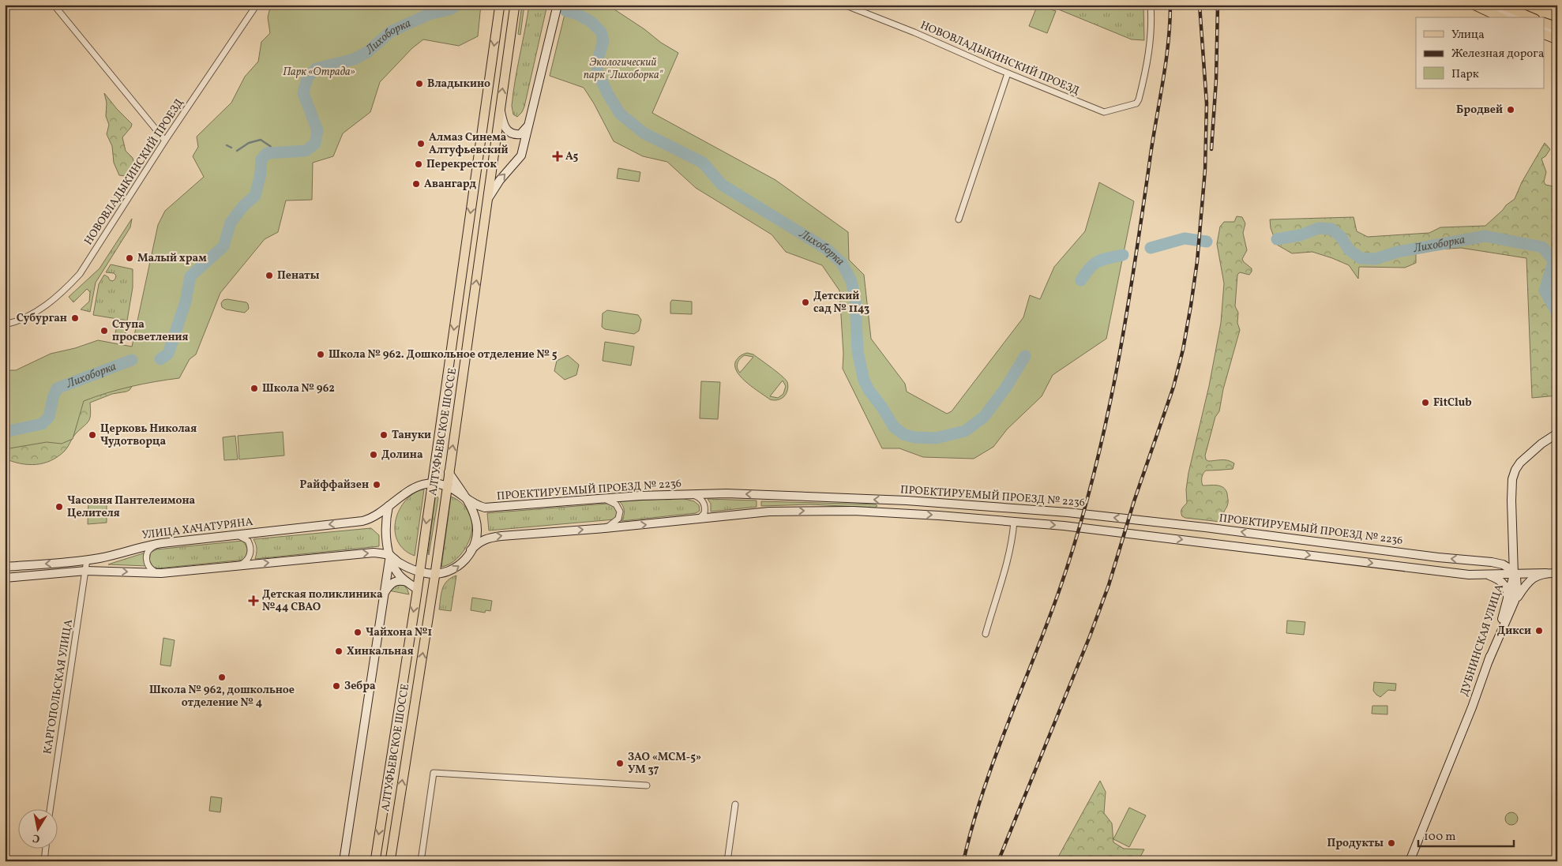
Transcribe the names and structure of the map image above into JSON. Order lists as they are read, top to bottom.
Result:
{
  "streets": {
    "main road": [
      "АЛТУФЬЕВСКОЕ ШОССЕ",
      "ПРОЕКТИРУЕМЫЙ ПРОЕЗД № 2236",
      "УЛИЦА ХАЧАТУРЯНА",
      "ДУБНИНСКАЯ УЛИЦА"
    ],
    "street": ["НОВОВЛАДЫКИНСКИЙ ПРОЕЗД", "КАРГОПОЛЬСКАЯ УЛИЦА"]
  },
  "crossings": [
    ["АЛТУФЬЕВСКОЕ ШОССЕ", "ПРОЕКТИРУЕМЫЙ ПРОЕЗД № 2236"],
    ["АЛТУФЬЕВСКОЕ ШОССЕ", "УЛИЦА ХАЧАТУРЯНА"],
    ["ПРОЕКТИРУЕМЫЙ ПРОЕЗД № 2236", "ДУБНИНСКАЯ УЛИЦА"],
    ["УЛИЦА ХАЧАТУРЯНА", "КАРГОПОЛЬСКАЯ УЛИЦА"]
  ],
  "water": ["Лихоборка"],
  "parks": ["Экологический парк \"Лихоборка\"", "Парк «Отрада»"],
  "places": {
    "other": [
      "Владыкино",
      "Бродвей",
      "Алмаз Синема Алтуфьевский",
      "Перекресток",
      "Авангард",
      "Малый храм",
      "Пенаты",
      "Детский сад № 1143",
      "Субурган",
      "Ступа просветления",
      "Школа № 962. Дошкольное отделение № 5",
      "Школа № 962",
      "FitClub",
      "Церковь Николая Чудотворца",
      "Тануки",
      "Долина",
      "Райффайзен",
      "Часовня Пантелеимона Целителя",
      "Дикси",
      "Чайхона №1",
      "Хинкальная",
      "Школа № 962, дошкольное отделение № 4",
      "Зебра",
      "ЗАО «МСМ-5» УМ 37",
      "Продукты"
    ],
    "health": ["А5", "Детская поликлиника №44 СВАО"]
  },
  "legend": ["Улица", "Железная дорога", "Парк"],
  "scale_bar": "100 m",
  "north": "bottom"
}
